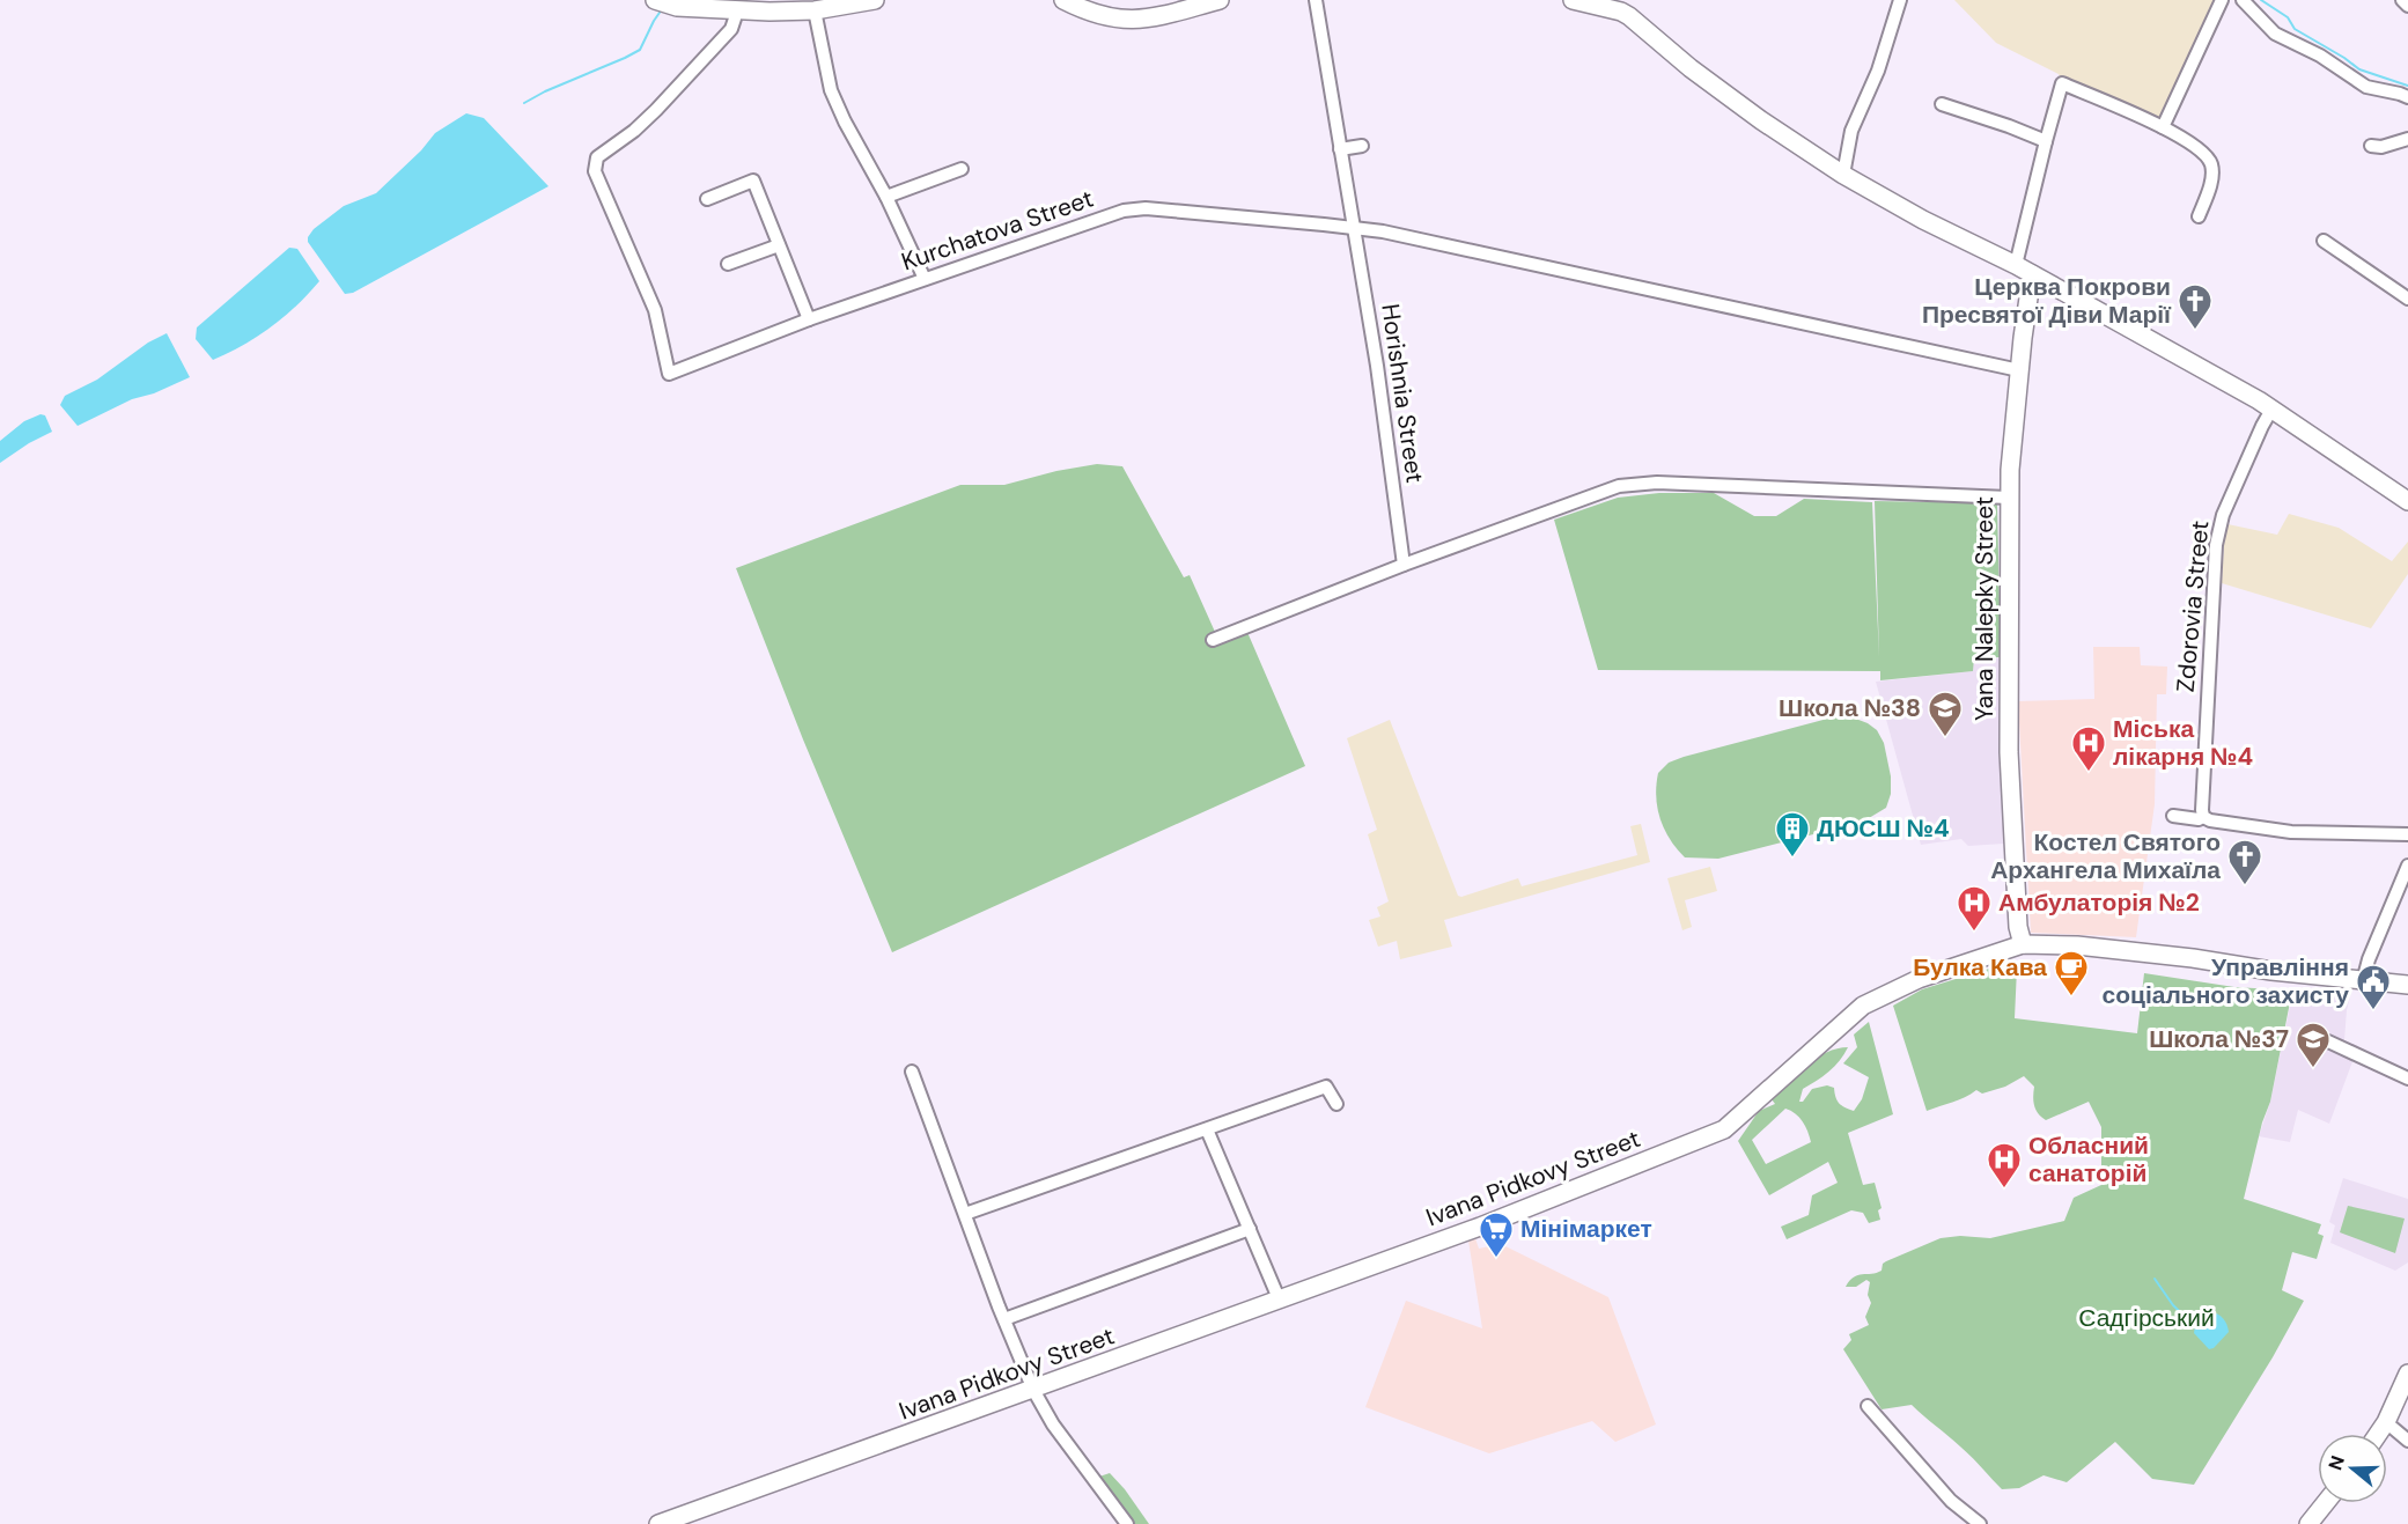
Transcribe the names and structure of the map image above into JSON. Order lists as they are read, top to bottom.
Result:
{
  "streets": {
    "street": [
      "Kurchatova Street",
      "Horishnia Street",
      "Zdorovia Street",
      "Yana Nalepky Street",
      "Ivana Pidkovy Street"
    ]
  },
  "crossings": [
    ["Kurchatova Street", "Horishnia Street"],
    ["Kurchatova Street", "Yana Nalepky Street"],
    ["Yana Nalepky Street", "Ivana Pidkovy Street"]
  ],
  "parks": ["Садгірський"],
  "places": {
    "church": ["Церква Покрови Пресвятої Діви Марії", "Костел Святого Архангела Михаїла"],
    "school or university": ["Школа №38", "Школа №37"],
    "hospital": ["Міська лікарня №4", "Амбулаторія №2", "Обласний санаторій"],
    "building": ["ДЮСШ №4"],
    "cafe": ["Булка Кава"],
    "public building": ["Управління соціального захисту"],
    "supermarket": ["Мінімаркет"]
  },
  "north": "left"
}
